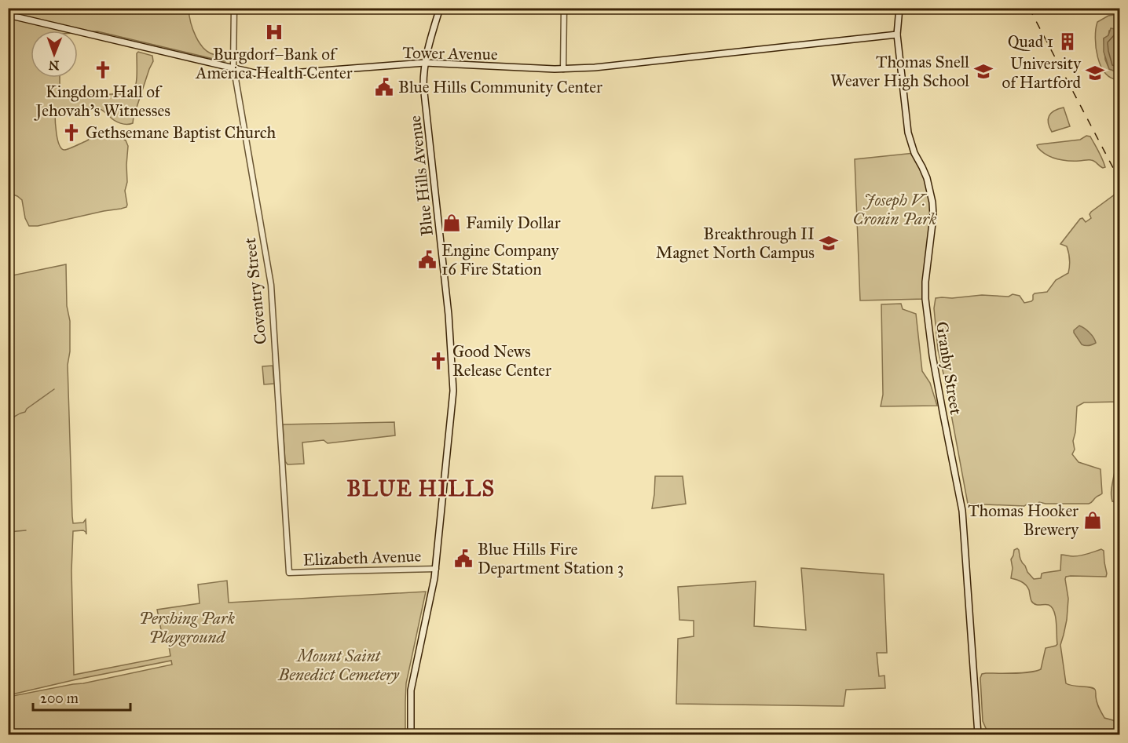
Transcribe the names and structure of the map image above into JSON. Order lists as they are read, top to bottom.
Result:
{
  "streets": {
    "main road": ["Tower Avenue", "Blue Hills Avenue", "Granby Street"],
    "street": ["Coventry Street", "Elizabeth Avenue"]
  },
  "crossings": [
    ["Tower Avenue", "Blue Hills Avenue"],
    ["Tower Avenue", "Coventry Street"],
    ["Tower Avenue", "Granby Street"],
    ["Blue Hills Avenue", "Elizabeth Avenue"],
    ["Coventry Street", "Elizabeth Avenue"]
  ],
  "districts": ["BLUE HILLS"],
  "parks": ["Joseph V. Cronin Park", "Pershing Park Playground", "Mount Saint Benedict Cemetery"],
  "places": {
    "hospital": ["Burgdorf–Bank of America Health Center"],
    "building": ["Quad 1"],
    "church": ["Kingdom Hall of Jehovah's Witnesses", "Gethsemane Baptist Church", "Good News Release Center"],
    "school or university": ["Thomas Snell Weaver High School", "University of Hartford", "Breakthrough II Magnet North Campus"],
    "public building": ["Blue Hills Community Center", "Engine Company 16 Fire Station", "Blue Hills Fire Department Station 3"],
    "shop": ["Family Dollar", "Thomas Hooker Brewery"]
  },
  "scale_bar": "200 m",
  "north": "bottom"
}
